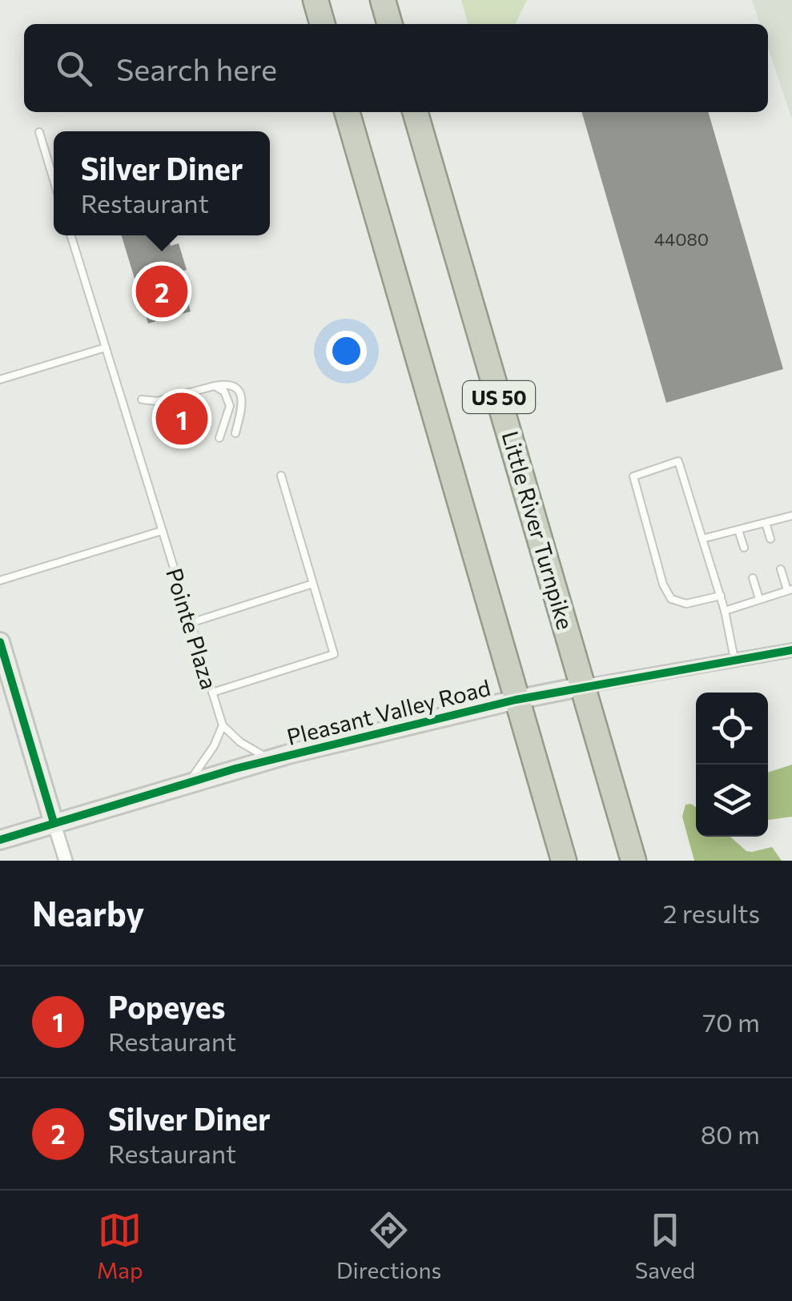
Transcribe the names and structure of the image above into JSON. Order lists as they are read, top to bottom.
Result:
{
  "streets": {
    "highway": ["US 50", "Little River Turnpike"],
    "street": ["Pleasant Valley Road"],
    "lane": ["Pointe Plaza"]
  },
  "crossings": [
    ["US 50", "Pleasant Valley Road"],
    ["Little River Turnpike", "Pleasant Valley Road"]
  ],
  "house_numbers": ["44080"],
  "page": {
    "search": "Search here",
    "popup": ["Silver Diner", "Restaurant"],
    "pins": ["2", "1"],
    "heading": ["Nearby", "2 results"],
    "list": [
      {
        "mark": "1",
        "name": "Popeyes",
        "note": "Restaurant",
        "value": "70 m"
      },
      {
        "mark": "2",
        "name": "Silver Diner",
        "note": "Restaurant",
        "value": "80 m"
      }
    ],
    "nav": ["Map", "Directions", "Saved"]
  }
}
